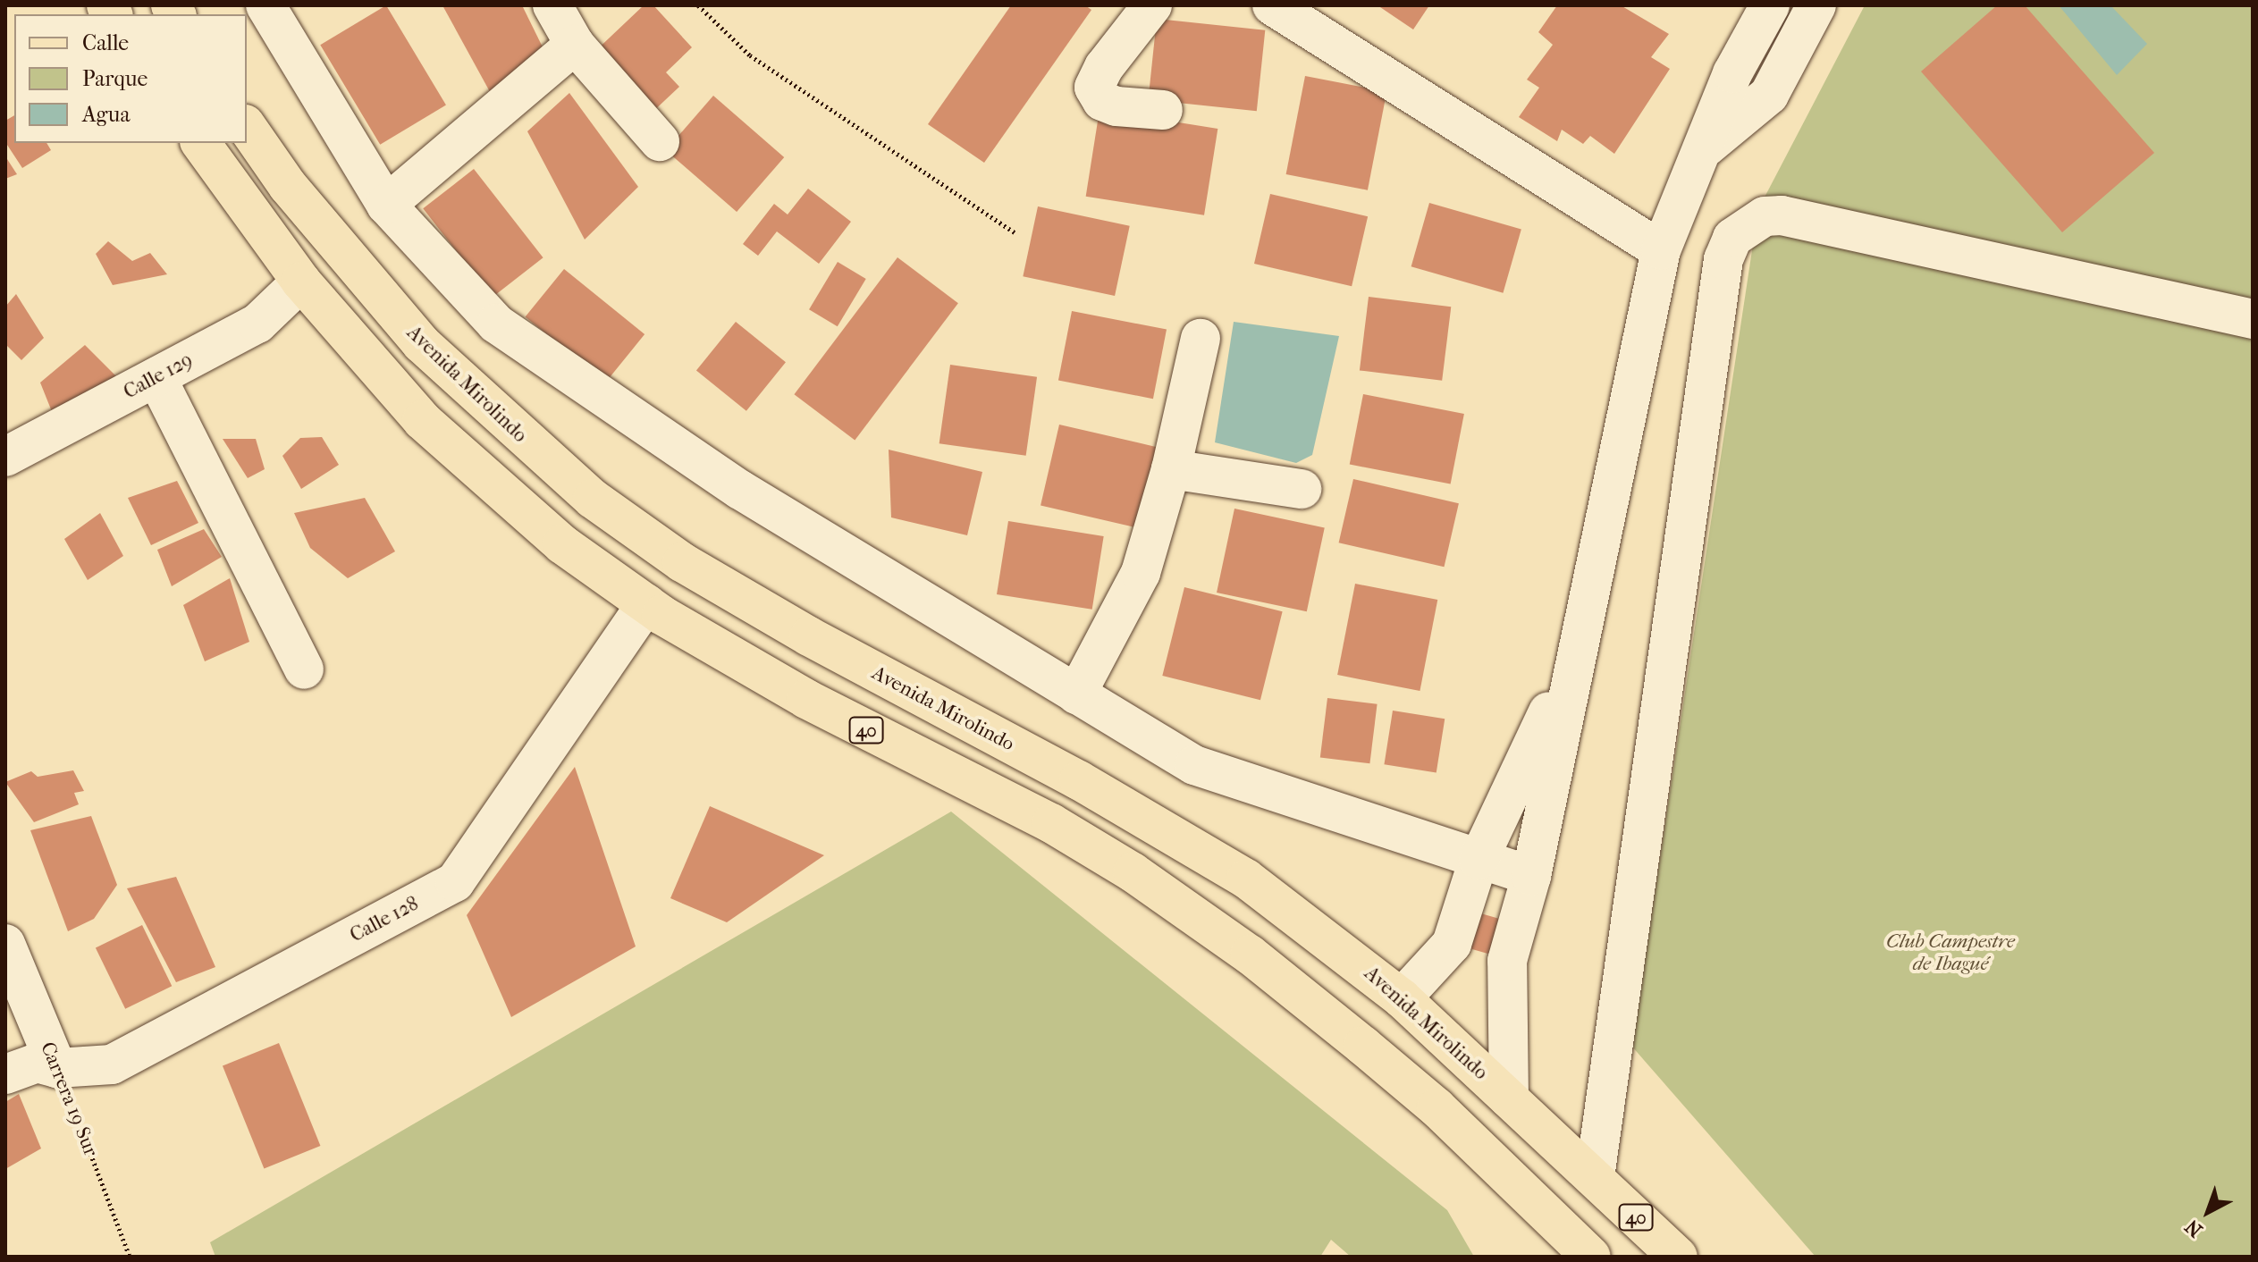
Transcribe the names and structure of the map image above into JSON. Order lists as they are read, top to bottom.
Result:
{
  "streets": {
    "main road": ["Avenida Mirolindo", "40"],
    "street": ["Calle 129", "Calle 128", "Carrera 19 Sur"]
  },
  "crossings": [
    ["Calle 129", "40"],
    ["40", "Calle 128"],
    ["Calle 128", "Carrera 19 Sur"]
  ],
  "parks": ["Club Campestre de Ibagué"],
  "legend": ["Calle", "Parque", "Agua"],
  "north": "bottom left"
}
